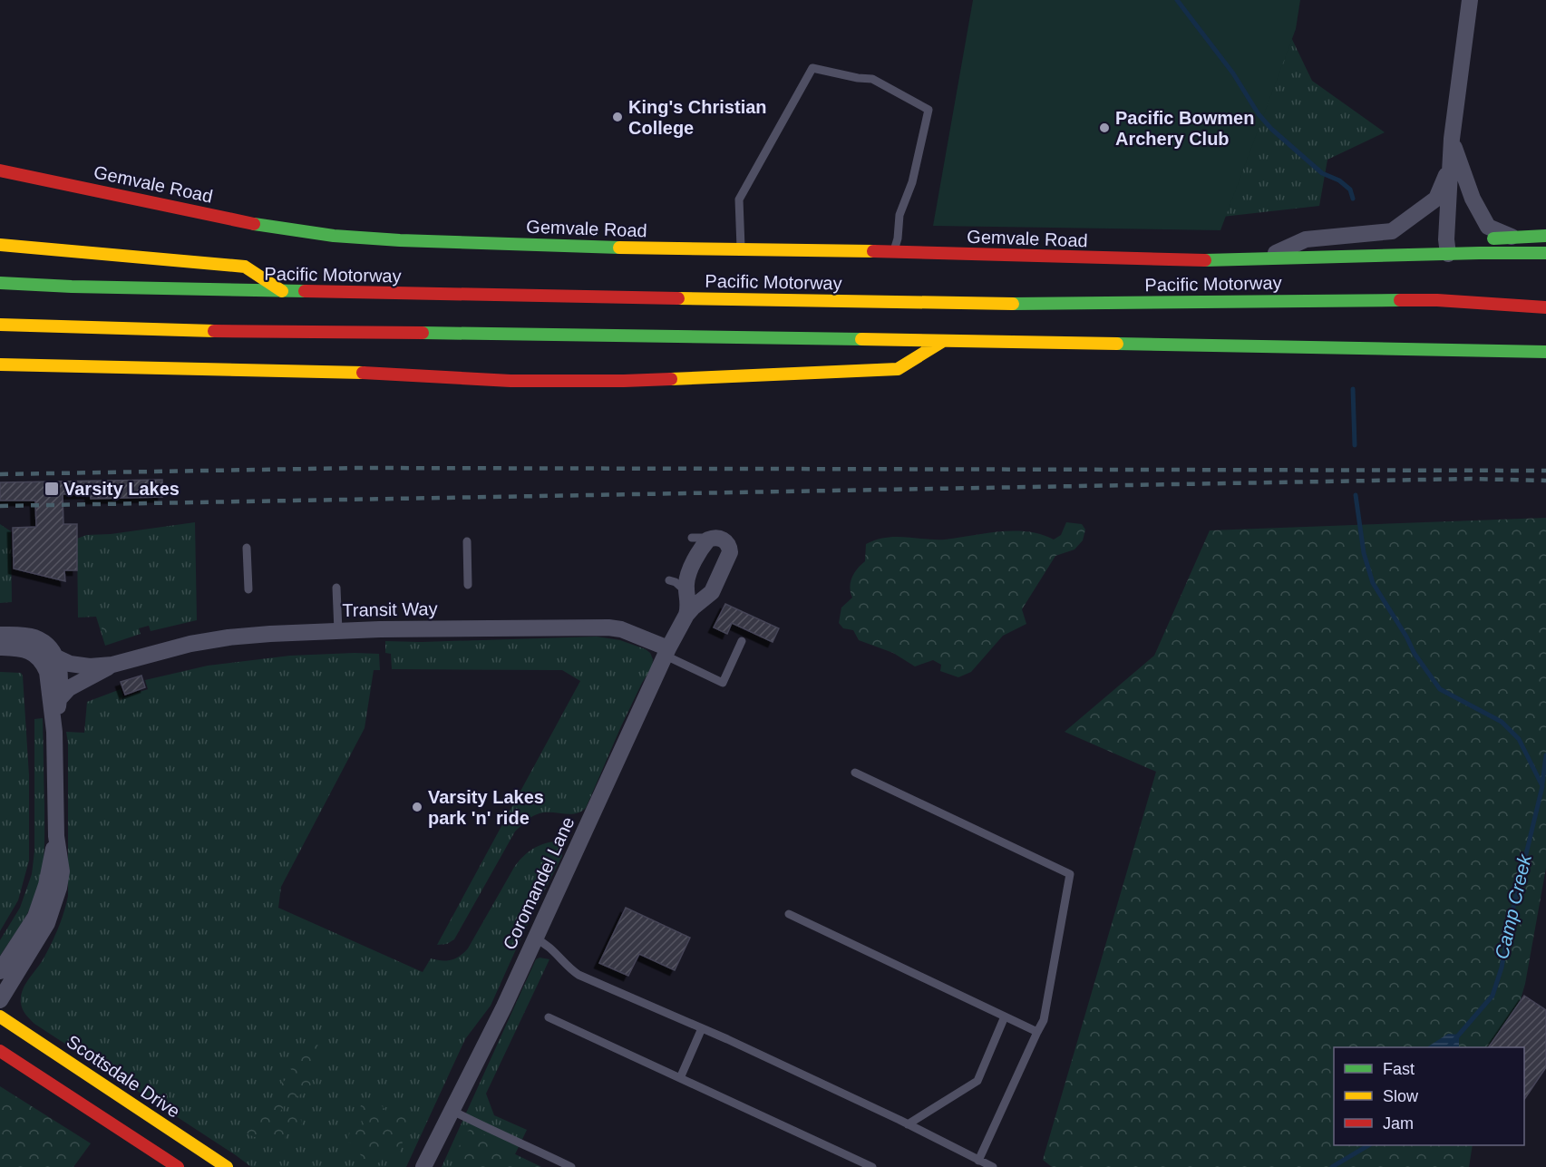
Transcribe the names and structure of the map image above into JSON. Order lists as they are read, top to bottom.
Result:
{
  "streets": {
    "main road": ["Gemvale Road", "Pacific Motorway", "Scottsdale Drive"],
    "street": ["Transit Way", "Coromandel Lane"]
  },
  "crossings": [
    ["Transit Way", "Coromandel Lane"]
  ],
  "water": ["Camp Creek"],
  "places": {
    "other": ["King's Christian College", "Pacific Bowmen Archery Club", "Varsity Lakes park 'n' ride"],
    "transit": ["Varsity Lakes"]
  },
  "legend": ["Fast", "Slow", "Jam"]
}
